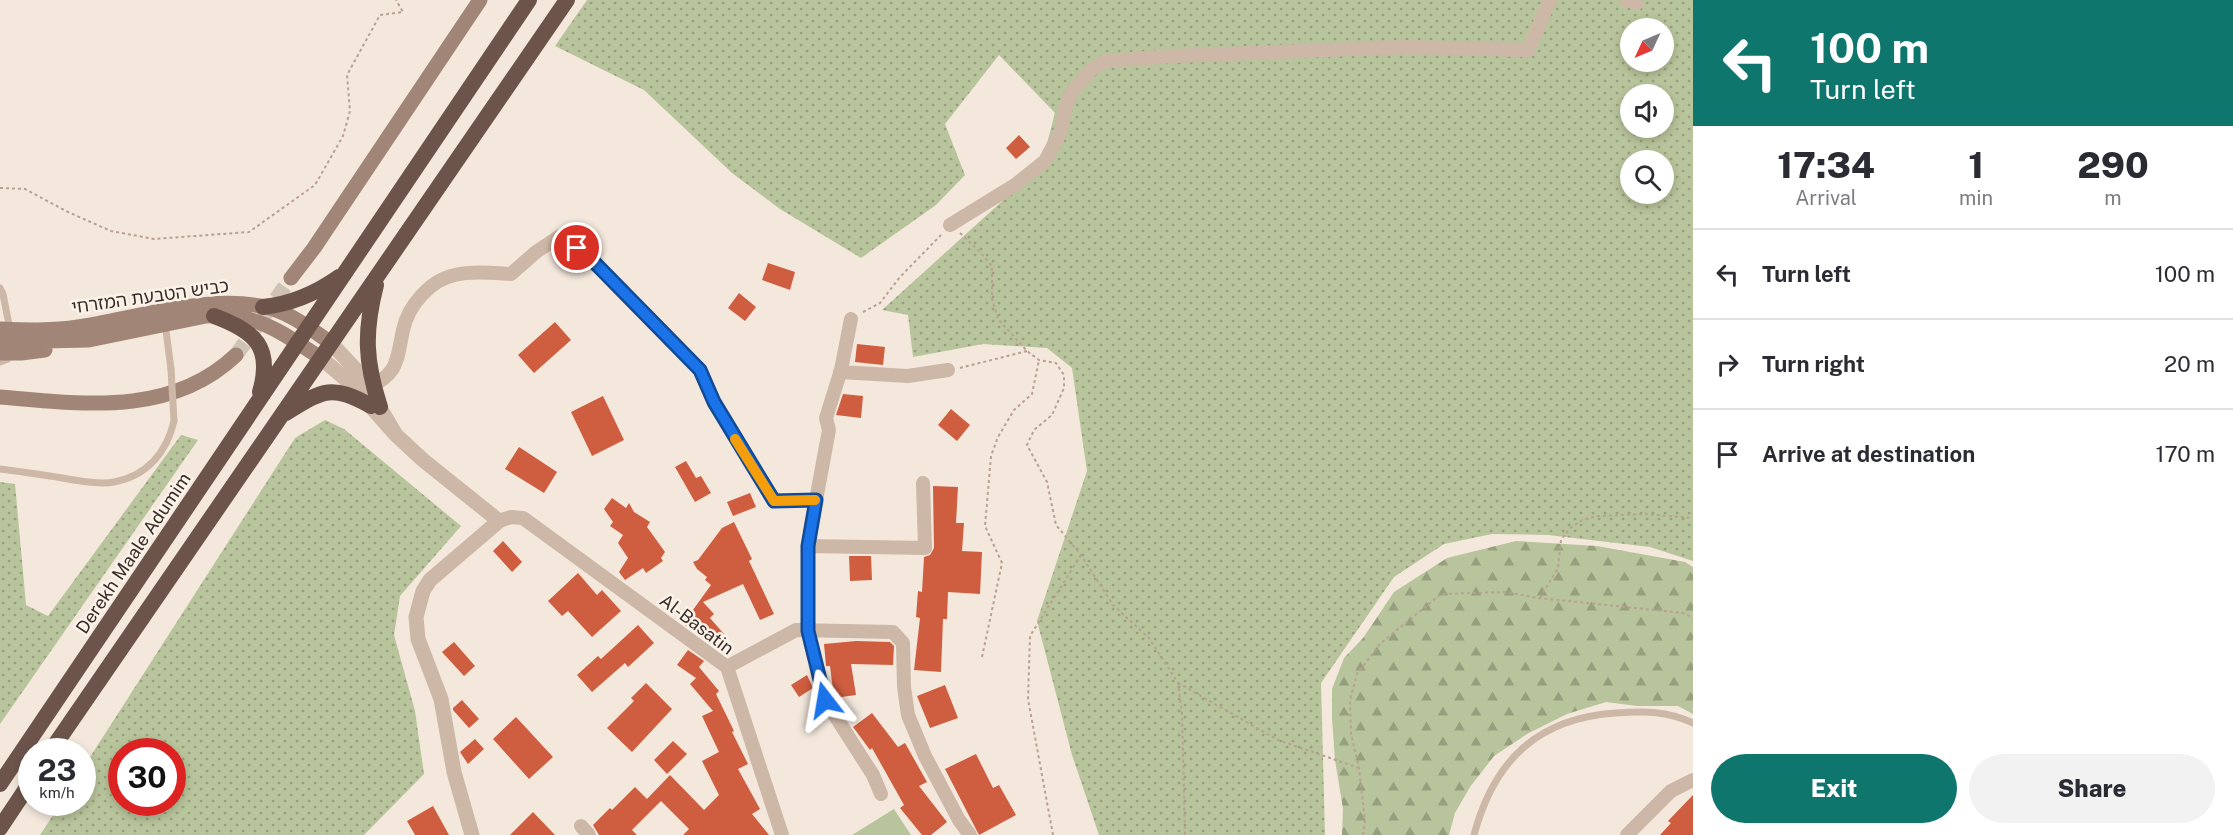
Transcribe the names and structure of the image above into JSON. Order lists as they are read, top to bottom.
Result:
{
  "streets": {
    "highway": ["Derekh Maale Adumim"],
    "main road": ["כביש הטבעת המזרחי"],
    "street": ["Al-Basatin"]
  },
  "crossings": [
    ["כביש הטבעת המזרחי", "Derekh Maale Adumim"]
  ],
  "north": "bottom left",
  "page": {
    "turn": ["100 m", "Turn left"],
    "eta": [
      "17:34",
      "Arrival",
      "1",
      "min",
      "290",
      "m"
    ],
    "list": [
      {
        "name": "Turn left",
        "value": "100 m"
      },
      {
        "name": "Turn right",
        "value": "20 m"
      },
      {
        "name": "Arrive at destination",
        "value": "170 m"
      }
    ],
    "speed": "23 km/h",
    "limit": "30",
    "buttons": ["Exit", "Share"]
  }
}
